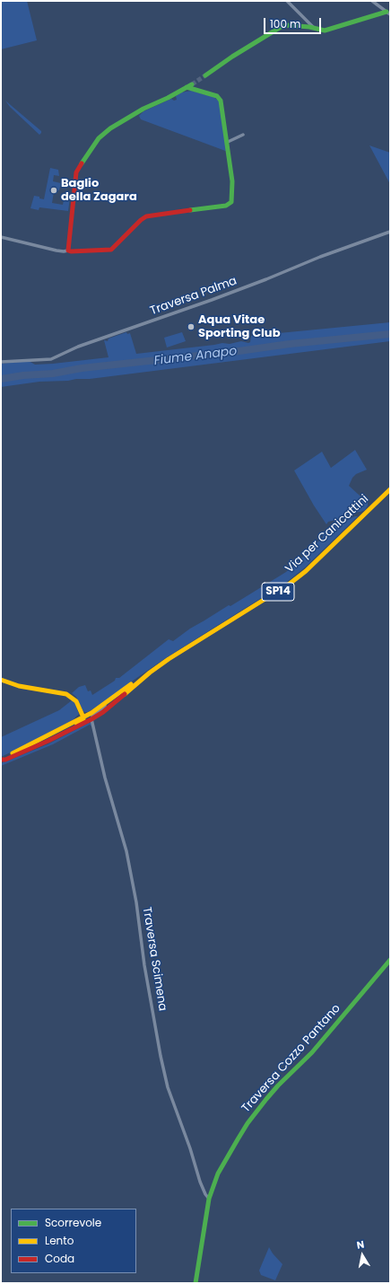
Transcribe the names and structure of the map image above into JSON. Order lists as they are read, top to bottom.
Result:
{
  "streets": {
    "street": [
      "Traversa Palma",
      "Via per Canicattini",
      "SP14",
      "Traversa Scimena",
      "Traversa Cozzo Pantano"
    ]
  },
  "crossings": [
    ["Via per Canicattini", "Traversa Scimena"],
    ["Traversa Scimena", "Traversa Cozzo Pantano"]
  ],
  "water": ["Fiume Anapo"],
  "places": ["Baglio della Zagara", "Aqua Vitae Sporting Club"],
  "legend": ["Scorrevole", "Lento", "Coda"],
  "scale_bar": "100 m",
  "north": "top"
}
